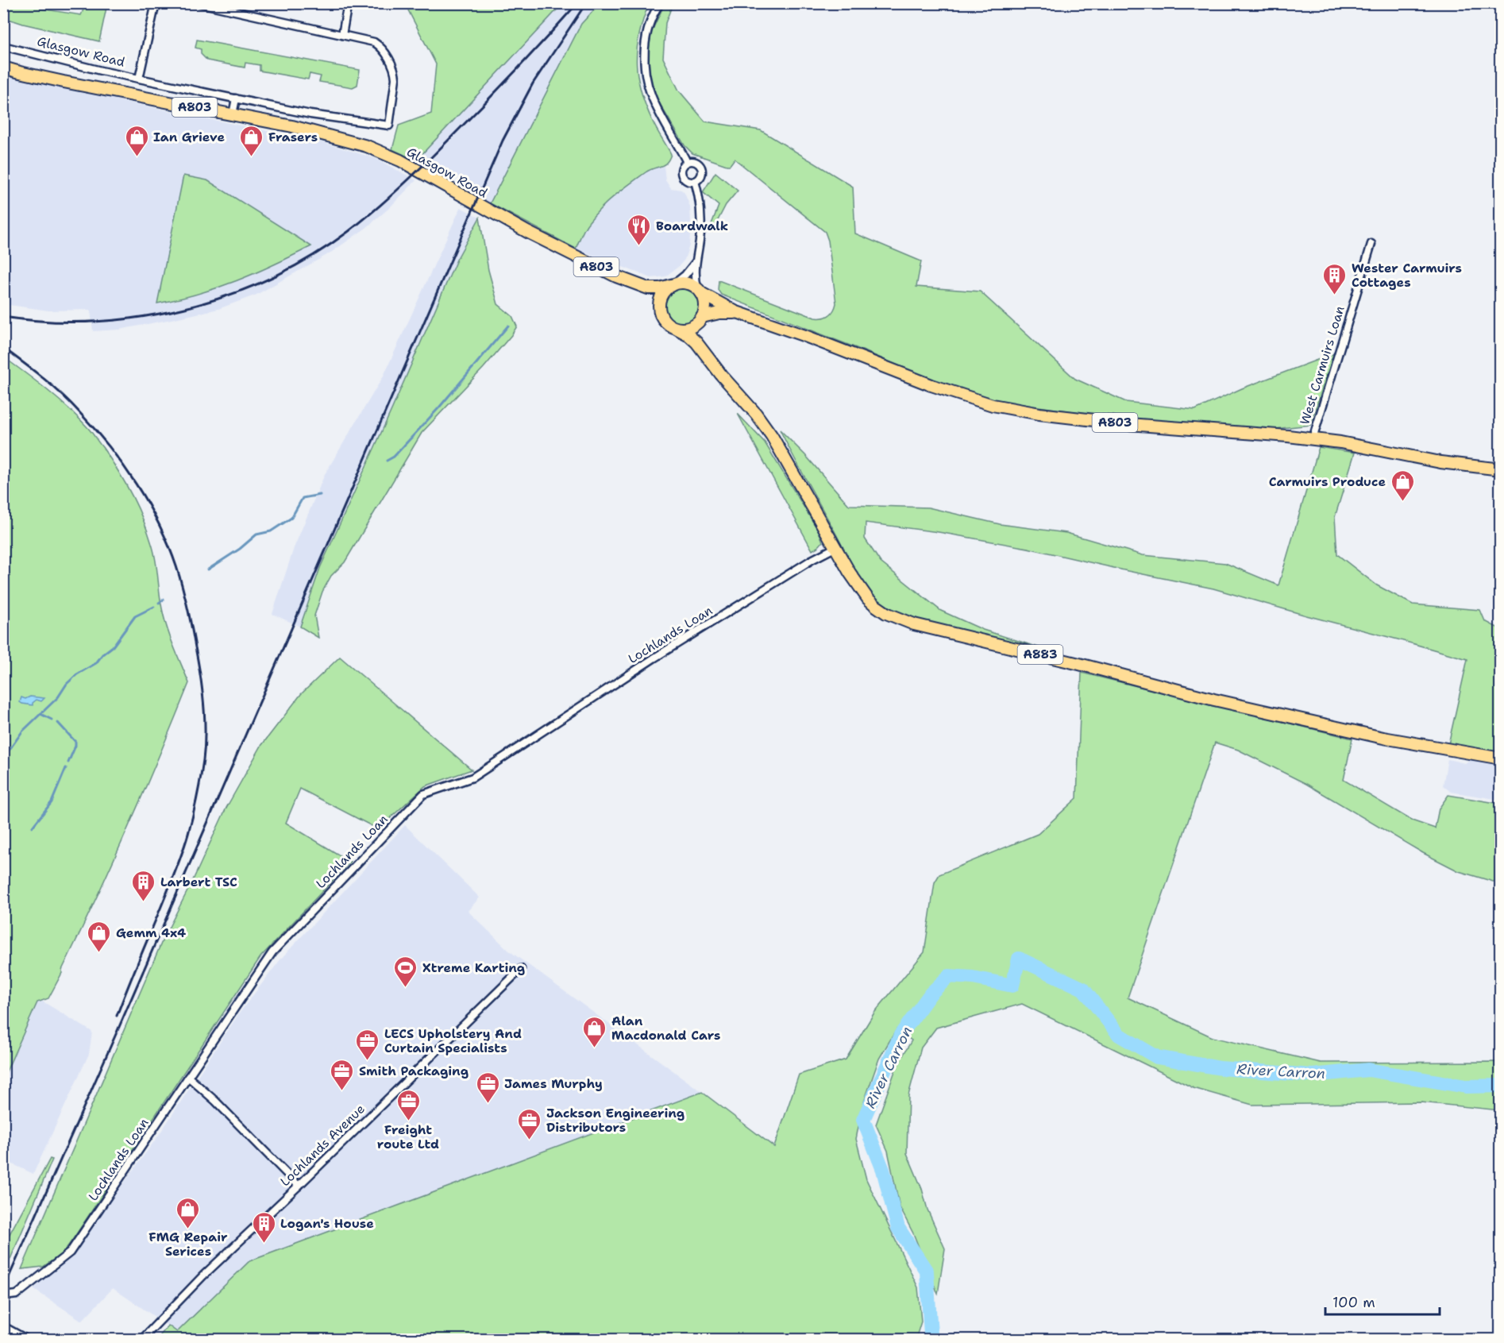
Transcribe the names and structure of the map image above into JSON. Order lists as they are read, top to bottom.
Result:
{
  "streets": {
    "main road": ["Glasgow Road", "A803", "A883"],
    "street": ["West Carmuirs Loan", "Lochlands Loan", "Lochlands Avenue"]
  },
  "crossings": [
    ["Glasgow Road", "A803"],
    ["A803", "West Carmuirs Loan"],
    ["Lochlands Loan", "A883"]
  ],
  "water": ["River Carron"],
  "places": {
    "shop": [
      "Ian Grieve",
      "Frasers",
      "Carmuirs Produce",
      "Gemm 4x4",
      "Alan Macdonald Cars",
      "FMG Repair Serices"
    ],
    "restaurant": ["Boardwalk"],
    "building": ["Wester Carmuirs Cottages", "Larbert TSC", "Logan's House"],
    "sports": ["Xtreme Karting"],
    "office": [
      "LECS Upholstery And Curtain Specialists",
      "Smith Packaging",
      "James Murphy",
      "Freight route Ltd",
      "Jackson Engineering Distributors"
    ]
  },
  "scale_bar": "100 m"
}
